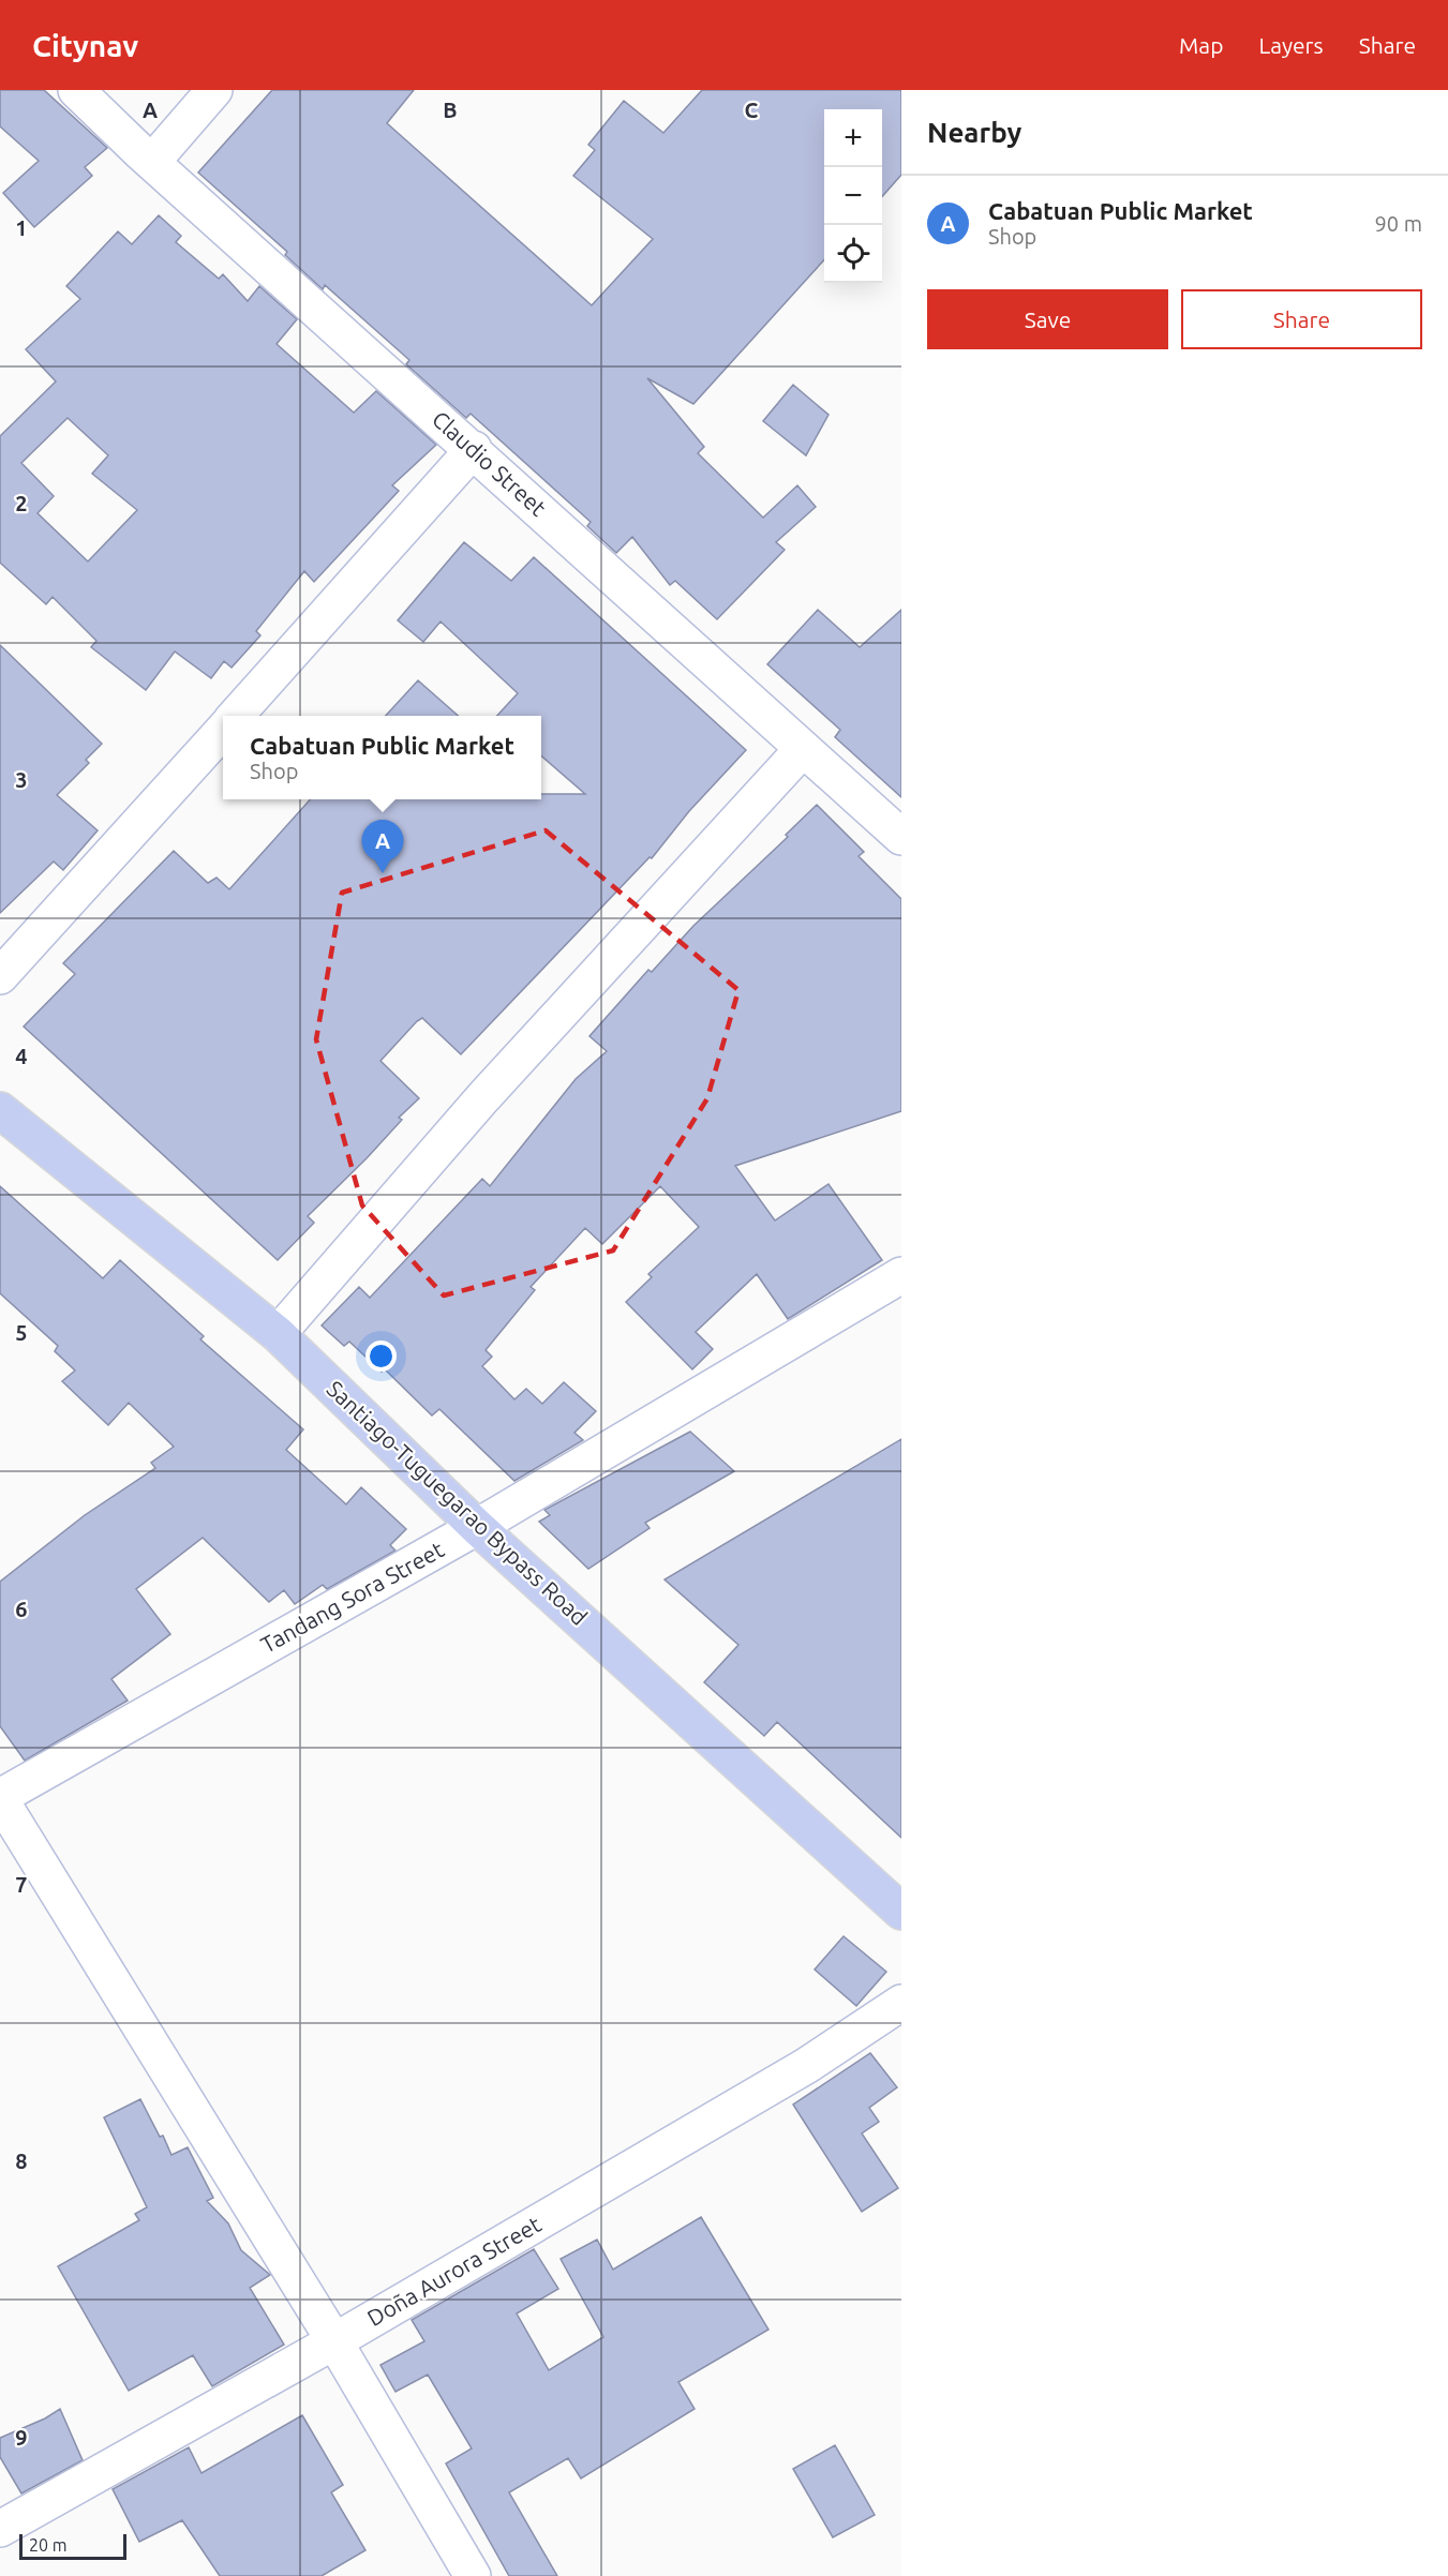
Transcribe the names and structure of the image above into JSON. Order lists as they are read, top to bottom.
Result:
{
  "streets": {
    "highway": ["Santiago-Tuguegarao Bypass Road"],
    "street": ["Claudio Street", "Tandang Sora Street", "Doña Aurora Street"]
  },
  "crossings": [
    ["Santiago-Tuguegarao Bypass Road", "Tandang Sora Street"]
  ],
  "scale_bar": "20 m",
  "page": {
    "header": "Citynav",
    "nav": ["Map", "Layers", "Share"],
    "heading": "Nearby",
    "map_buttons": ["+", "−"],
    "list": [
      {
        "mark": "A",
        "name": "Cabatuan Public Market",
        "note": "Shop",
        "value": "90 m"
      }
    ],
    "buttons": ["Save", "Share"],
    "popup": ["Cabatuan Public Market", "Shop"],
    "pins": "A",
    "scale": "20 m"
  },
  "grid": {
    "columns": ["A", "B", "C"],
    "rows": [
      "1",
      "2",
      "3",
      "4",
      "5",
      "6",
      "7",
      "8",
      "9"
    ]
  }
}
